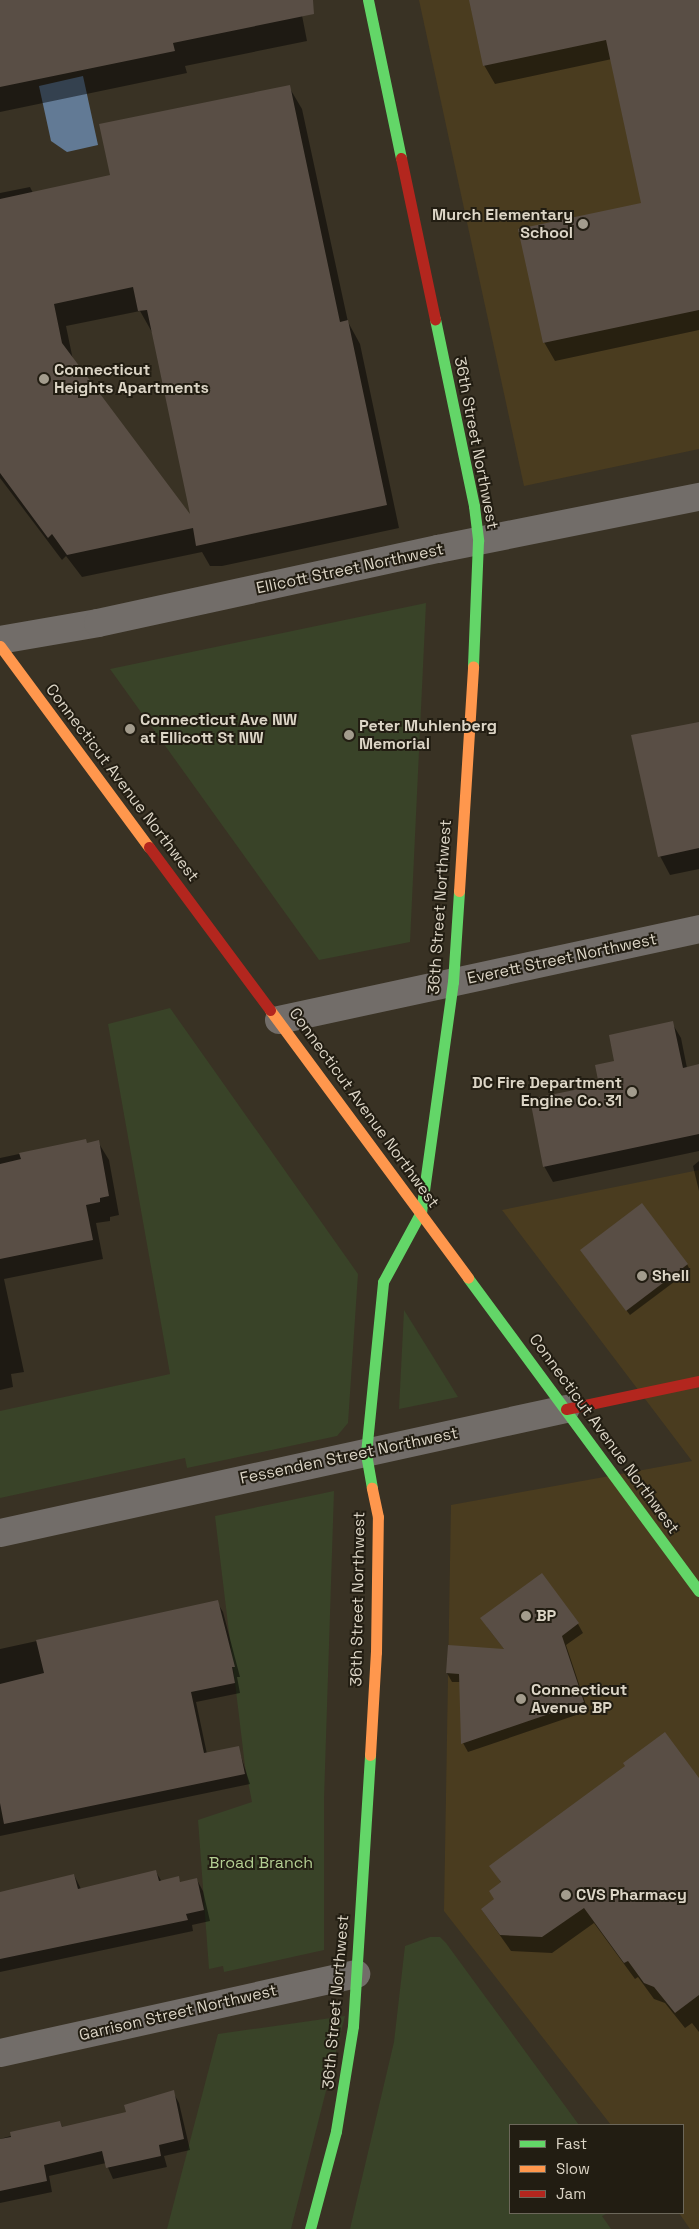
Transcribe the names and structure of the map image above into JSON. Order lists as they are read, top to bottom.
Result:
{
  "streets": {
    "street": [
      "36th Street Northwest",
      "Ellicott Street Northwest",
      "Connecticut Avenue Northwest",
      "Everett Street Northwest",
      "Fessenden Street Northwest",
      "Garrison Street Northwest"
    ]
  },
  "crossings": [
    ["36th Street Northwest", "Ellicott Street Northwest"],
    ["36th Street Northwest", "Connecticut Avenue Northwest"],
    ["36th Street Northwest", "Everett Street Northwest"],
    ["36th Street Northwest", "Fessenden Street Northwest"],
    ["36th Street Northwest", "Garrison Street Northwest"],
    ["Connecticut Avenue Northwest", "Everett Street Northwest"],
    ["Connecticut Avenue Northwest", "Fessenden Street Northwest"]
  ],
  "parks": ["Broad Branch"],
  "places": [
    "Murch Elementary School",
    "Connecticut Heights Apartments",
    "Connecticut Ave NW at Ellicott St NW",
    "Peter Muhlenberg Memorial",
    "DC Fire Department Engine Co. 31",
    "Shell",
    "BP",
    "Connecticut Avenue BP",
    "CVS Pharmacy"
  ],
  "legend": ["Fast", "Slow", "Jam"]
}
